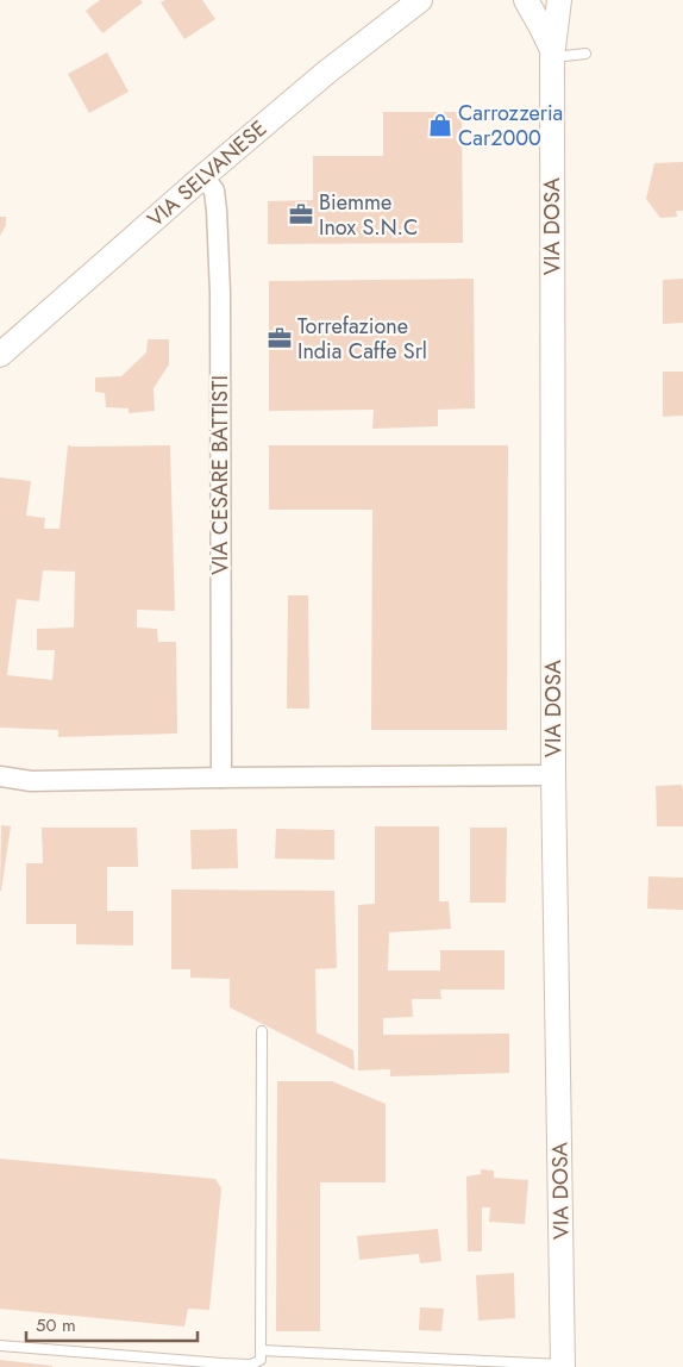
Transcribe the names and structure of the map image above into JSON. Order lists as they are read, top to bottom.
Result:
{
  "streets": {
    "street": ["VIA SELVANESE", "VIA DOSA", "VIA CESARE BATTISTI"]
  },
  "crossings": [
    ["VIA SELVANESE", "VIA CESARE BATTISTI"]
  ],
  "places": {
    "shop": ["Carrozzeria Car2000"],
    "office": ["Biemme Inox S.N.C", "Torrefazione India Caffe Srl"]
  },
  "scale_bar": "50 m"
}
